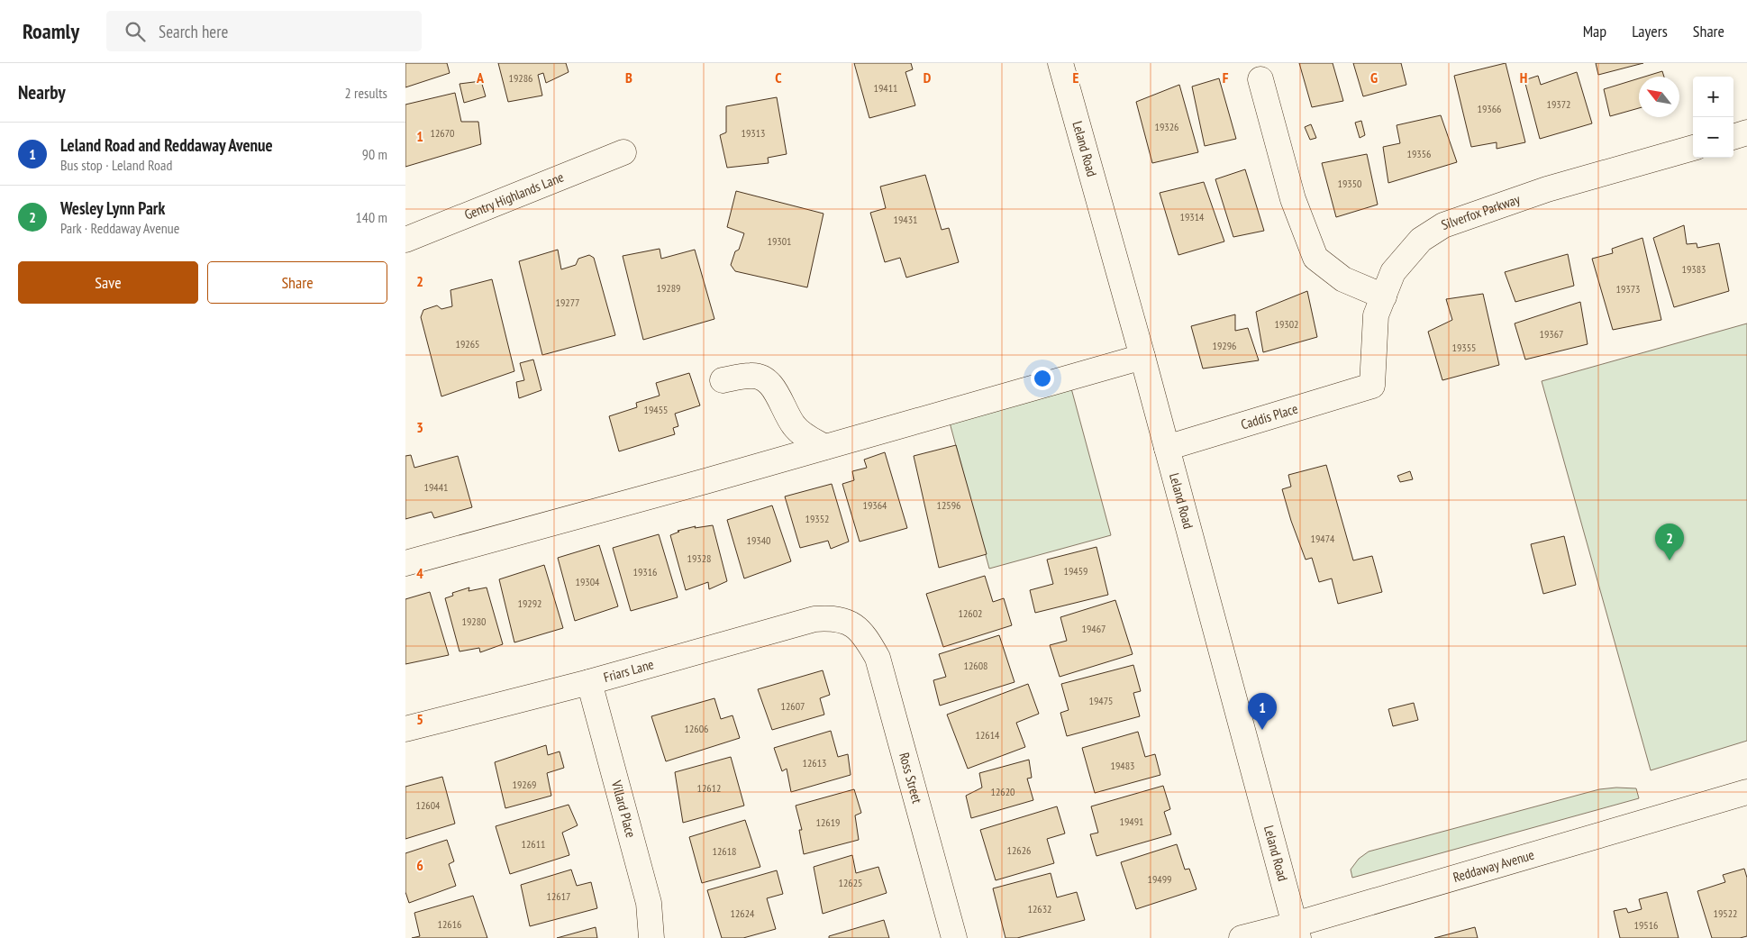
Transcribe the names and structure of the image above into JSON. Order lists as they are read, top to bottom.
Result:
{
  "streets": {
    "street": [
      "Leland Road",
      "Gentry Highlands Lane",
      "Silverfox Parkway",
      "Caddis Place",
      "Friars Lane",
      "Ross Street",
      "Villard Place",
      "Reddaway Avenue"
    ]
  },
  "crossings": [
    ["Leland Road", "Caddis Place"],
    ["Leland Road", "Reddaway Avenue"],
    ["Silverfox Parkway", "Caddis Place"],
    ["Friars Lane", "Ross Street"],
    ["Friars Lane", "Villard Place"]
  ],
  "house_numbers": [
    "19286",
    "19411",
    "19372",
    "19366",
    "19326",
    "12670",
    "19313",
    "19356",
    "19350",
    "19314",
    "19431",
    "19301",
    "19383",
    "19289",
    "19373",
    "19277",
    "19302",
    "19367",
    "19265",
    "19296",
    "19355",
    "19455",
    "19441",
    "19364",
    "12596",
    "19352",
    "19474",
    "19340",
    "19328",
    "19459",
    "19316",
    "19304",
    "19292",
    "12602",
    "19280",
    "19467",
    "12608",
    "19475",
    "12607",
    "12606",
    "12614",
    "12613",
    "19483",
    "19269",
    "12612",
    "12620",
    "12604",
    "19491",
    "12619",
    "12611",
    "12626",
    "12618",
    "19499",
    "12625",
    "12617",
    "12632",
    "12624",
    "19522",
    "12616",
    "19516"
  ],
  "north": "top left",
  "page": {
    "header": "Roamly",
    "search": "Search here",
    "nav": ["Map", "Layers", "Share"],
    "heading": ["Nearby", "2 results"],
    "map_buttons": ["+", "−"],
    "list": [
      {
        "mark": "1",
        "name": "Leland Road and Reddaway Avenue",
        "note": "Bus stop · Leland Road",
        "value": "90 m"
      },
      {
        "mark": "2",
        "name": "Wesley Lynn Park",
        "note": "Park · Reddaway Avenue",
        "value": "140 m"
      }
    ],
    "buttons": ["Save", "Share"],
    "pins": ["2", "1"]
  },
  "grid": {
    "columns": [
      "A",
      "B",
      "C",
      "D",
      "E",
      "F",
      "G",
      "H"
    ],
    "rows": [
      "1",
      "2",
      "3",
      "4",
      "5",
      "6"
    ]
  }
}
